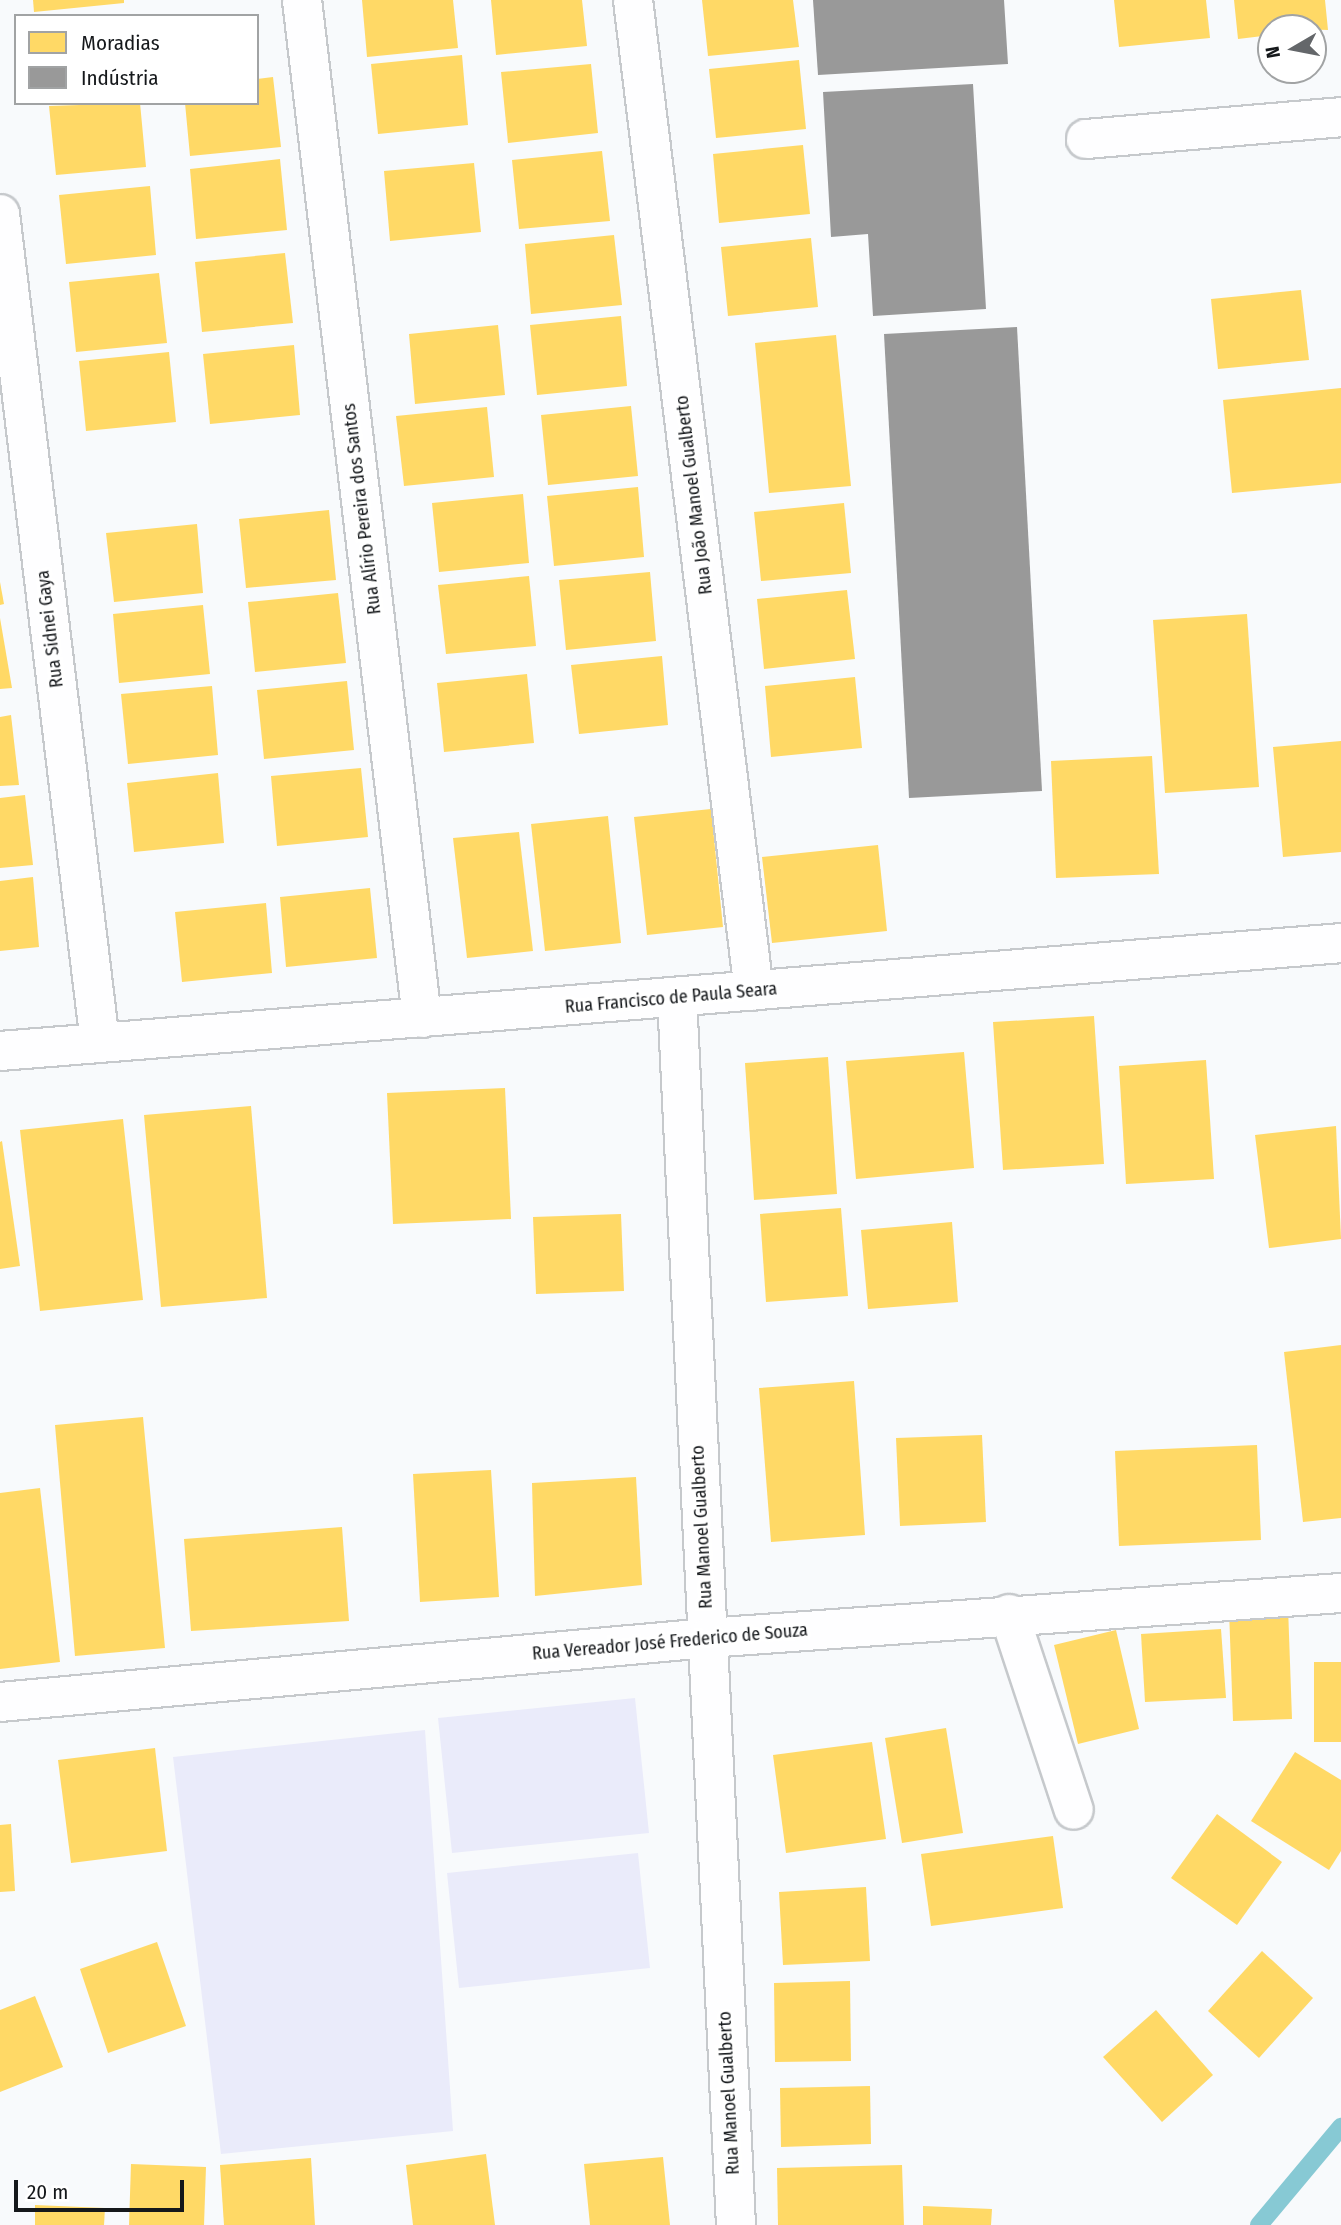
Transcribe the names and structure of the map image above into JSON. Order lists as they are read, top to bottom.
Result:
{
  "streets": {
    "street": [
      "Rua João Manoel Gualberto",
      "Rua Alírio Pereira dos Santos",
      "Rua Sidnei Gaya",
      "Rua Francisco de Paula Seara",
      "Rua Manoel Gualberto",
      "Rua Vereador José Frederico de Souza"
    ]
  },
  "crossings": [
    ["Rua João Manoel Gualberto", "Rua Francisco de Paula Seara"],
    ["Rua Alírio Pereira dos Santos", "Rua Francisco de Paula Seara"],
    ["Rua Sidnei Gaya", "Rua Francisco de Paula Seara"],
    ["Rua Francisco de Paula Seara", "Rua Manoel Gualberto"],
    ["Rua Manoel Gualberto", "Rua Vereador José Frederico de Souza"]
  ],
  "legend": ["Moradias", "Indústria"],
  "scale_bar": "20 m",
  "north": "left"
}
